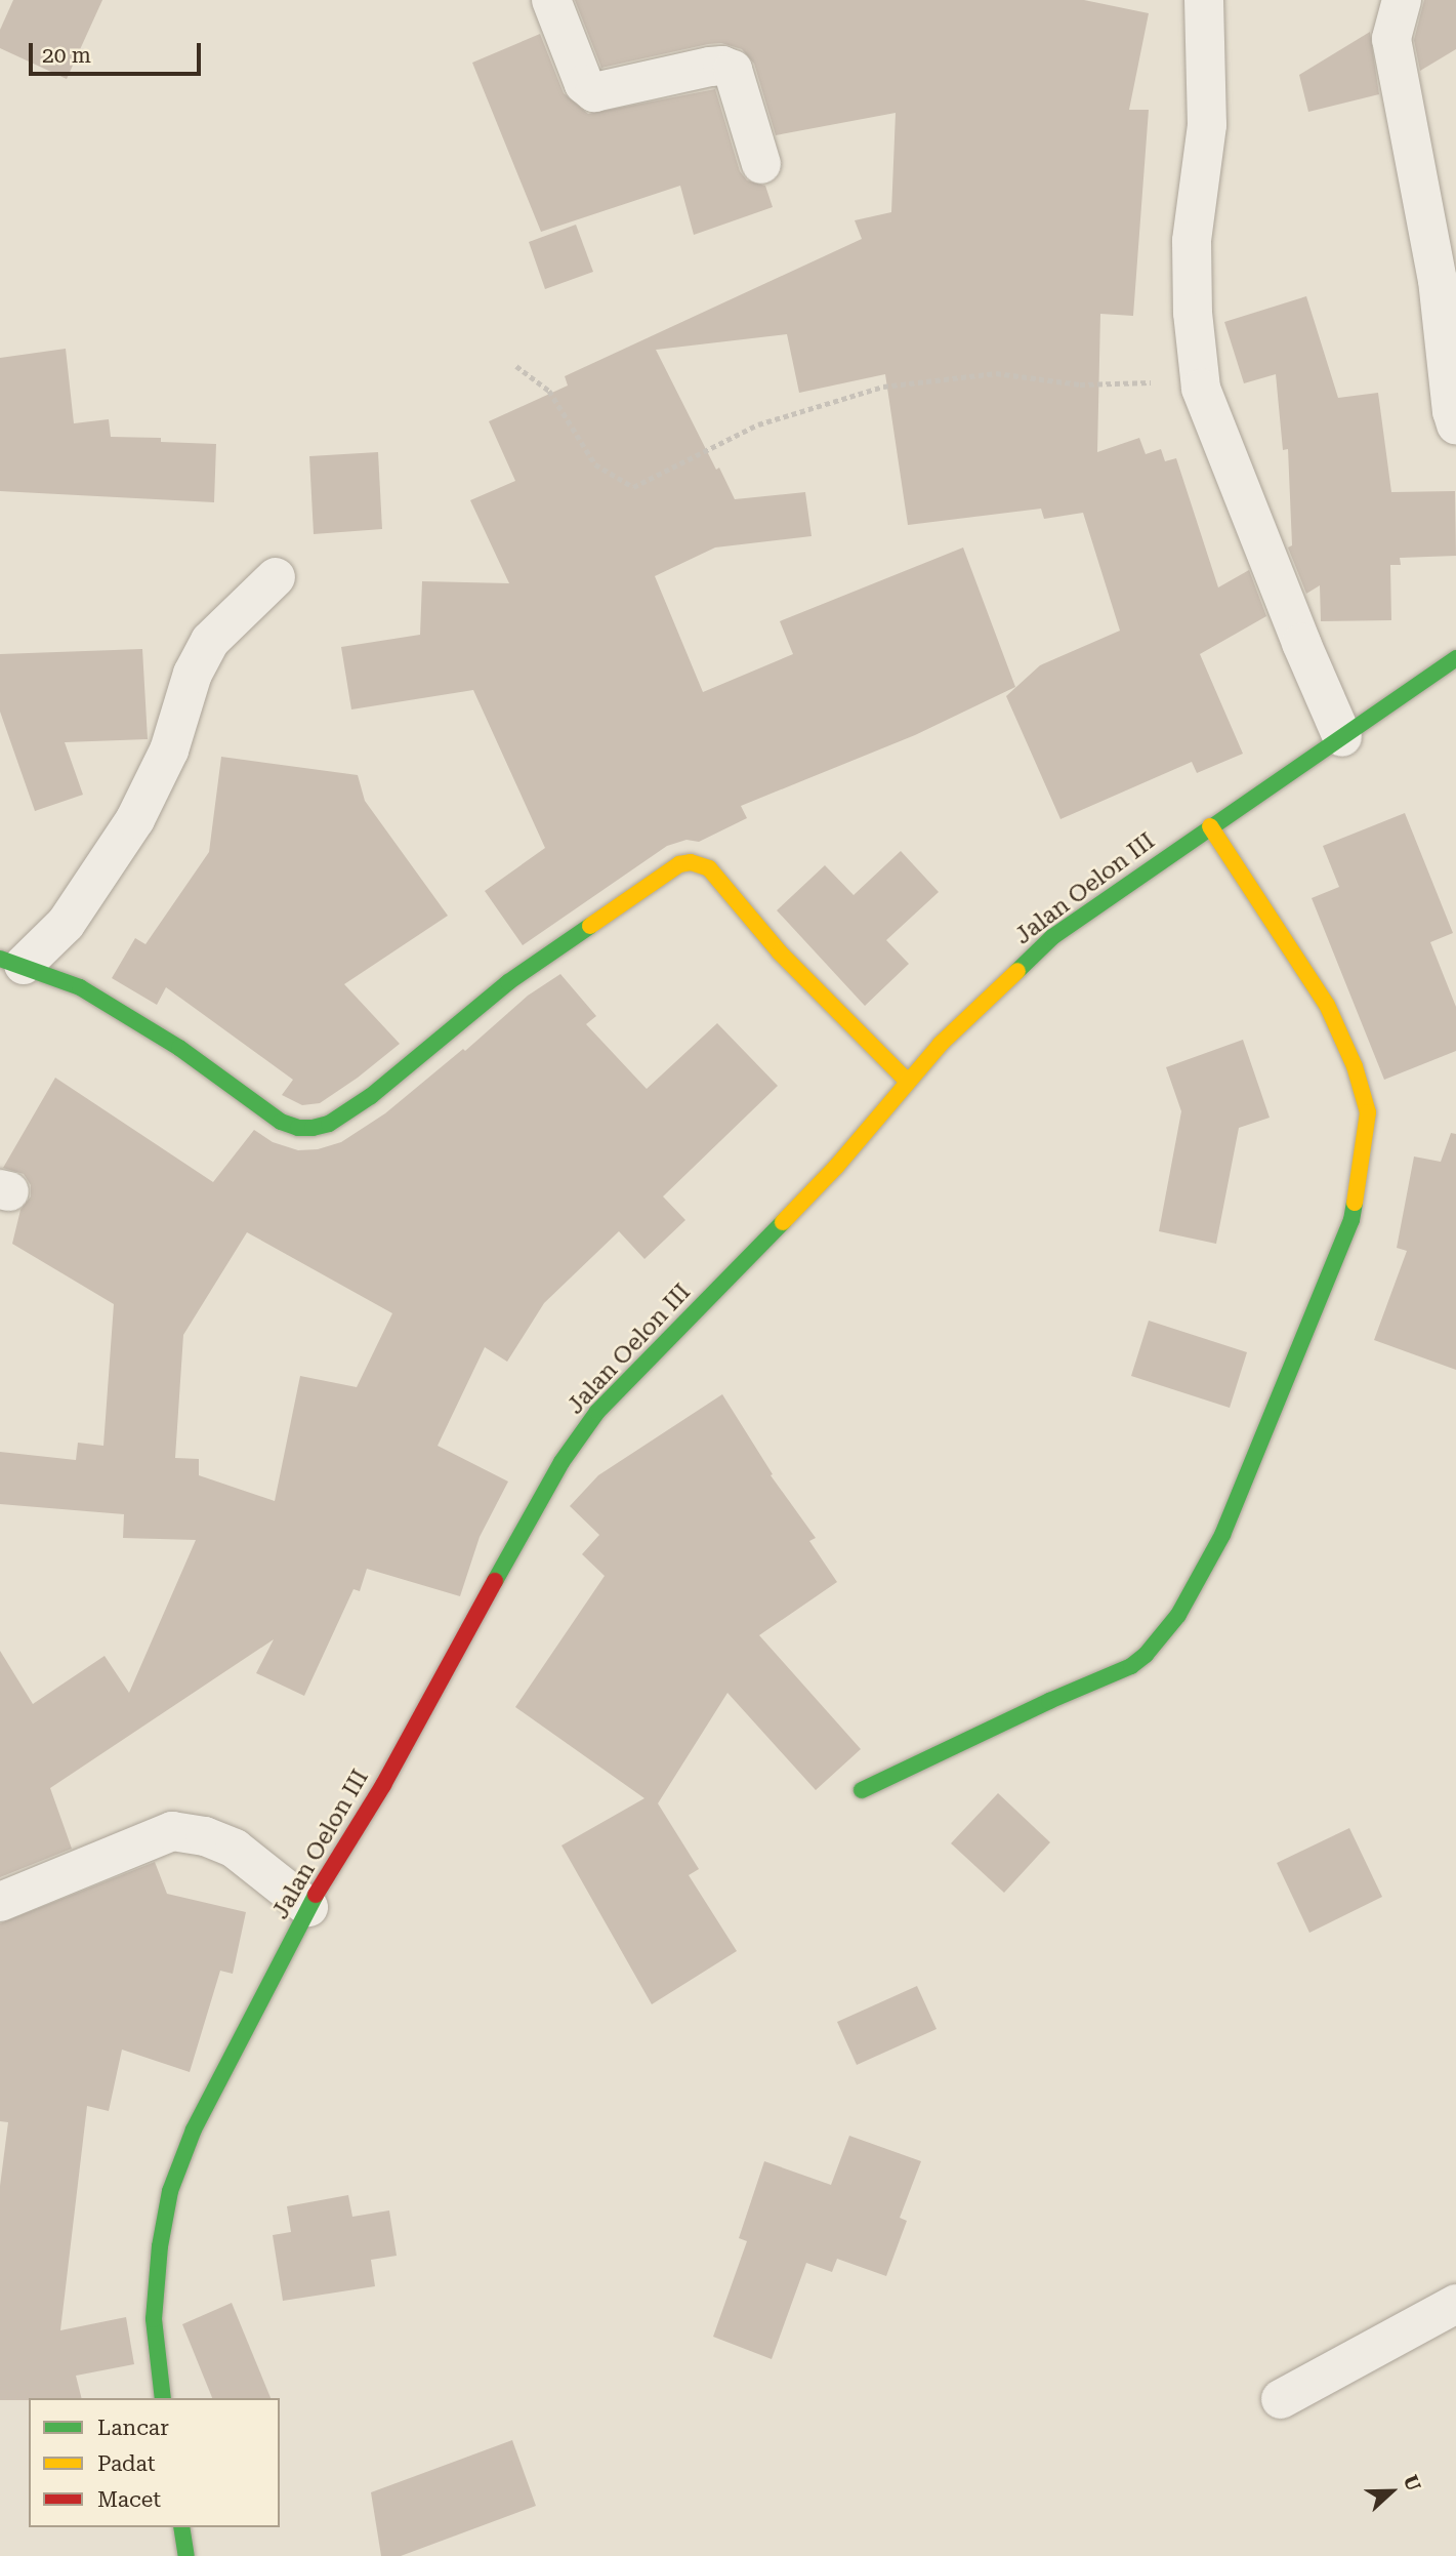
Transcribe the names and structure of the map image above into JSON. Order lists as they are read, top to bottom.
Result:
{
  "streets": {
    "street": ["Jalan Oelon III"]
  },
  "legend": ["Lancar", "Padat", "Macet"],
  "scale_bar": "20 m",
  "north": "right"
}
